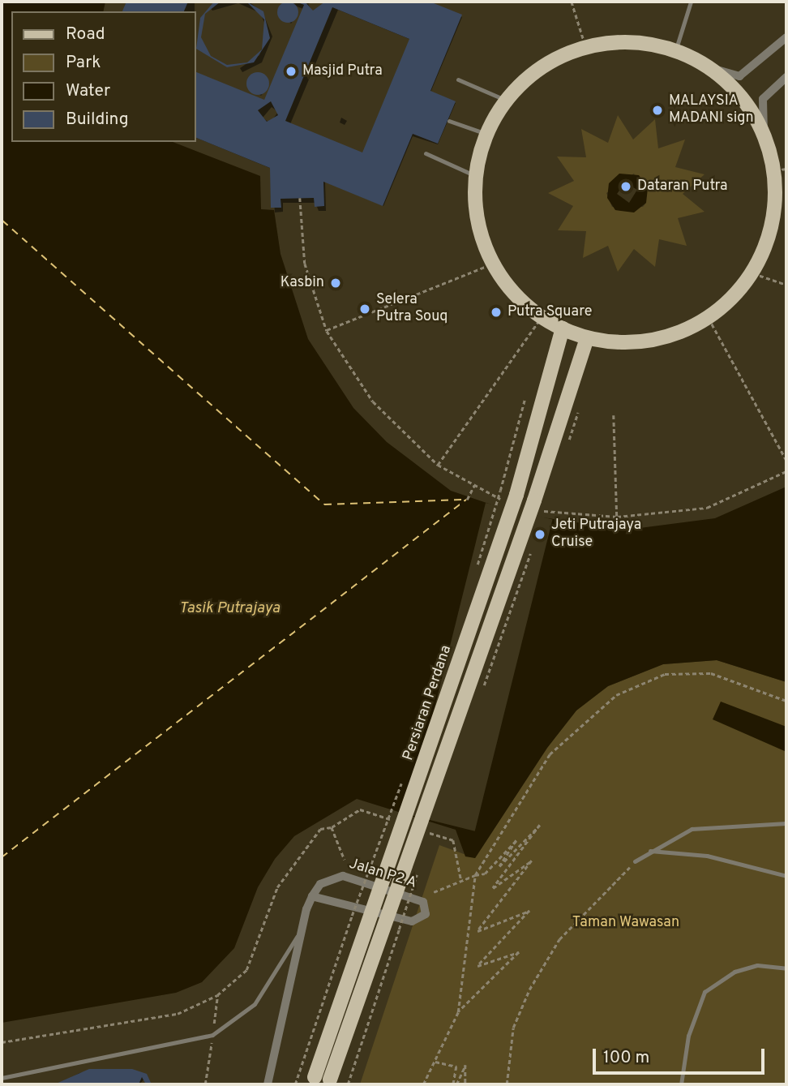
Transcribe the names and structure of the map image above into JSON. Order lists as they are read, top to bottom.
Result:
{
  "streets": {
    "main road": ["Persiaran Perdana"],
    "street": ["Jalan P2 A"]
  },
  "water": ["Tasik Putrajaya"],
  "parks": ["Taman Wawasan"],
  "places": [
    "Masjid Putra",
    "MALAYSIA MADANI sign",
    "Dataran Putra",
    "Kasbin",
    "Selera Putra Souq",
    "Putra Square",
    "Jeti Putrajaya Cruise"
  ],
  "legend": [
    "Road",
    "Park",
    "Water",
    "Building"
  ],
  "scale_bar": "100 m"
}
